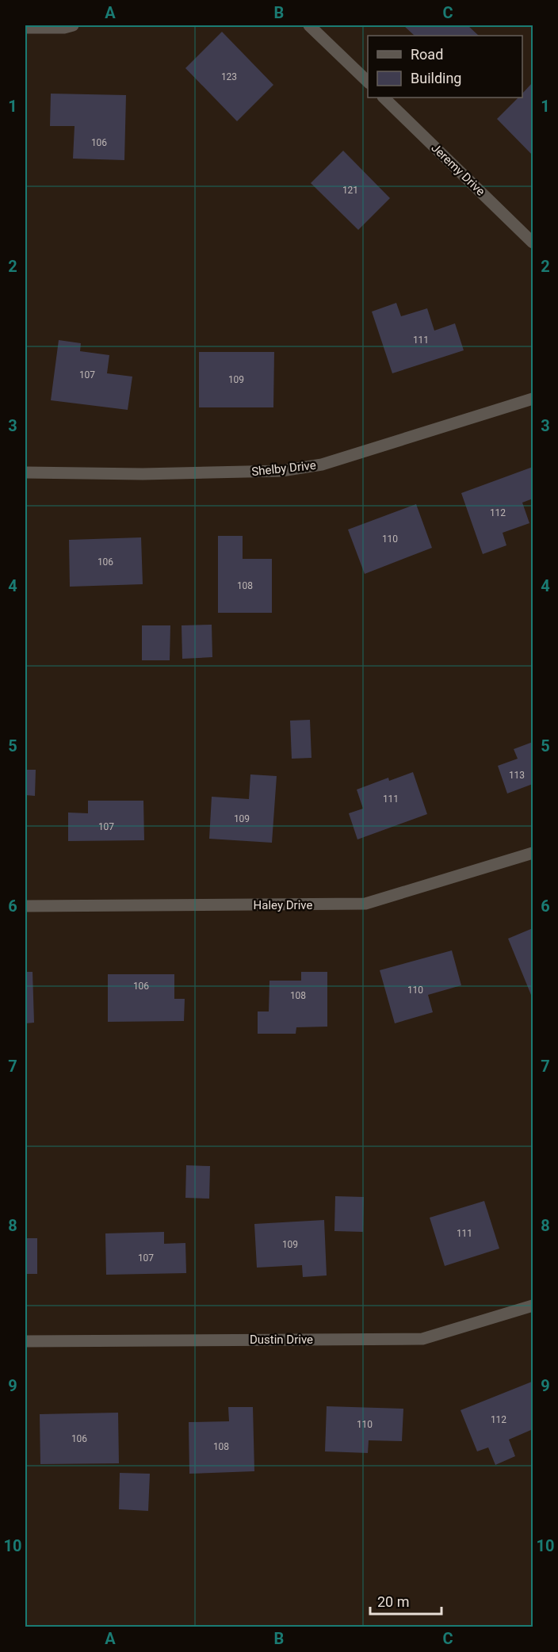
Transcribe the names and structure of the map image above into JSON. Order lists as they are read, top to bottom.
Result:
{
  "streets": {
    "street": [
      "Jeremy Drive",
      "Shelby Drive",
      "Haley Drive",
      "Dustin Drive"
    ]
  },
  "house_numbers": [
    "123",
    "106",
    "121",
    "111",
    "107",
    "109",
    "112",
    "110",
    "106",
    "108",
    "113",
    "111",
    "109",
    "107",
    "106",
    "110",
    "108",
    "111",
    "109",
    "107",
    "112",
    "110",
    "106",
    "108"
  ],
  "legend": ["Road", "Building"],
  "scale_bar": "20 m",
  "grid": {
    "columns": ["A", "B", "C"],
    "rows": [
      "1",
      "2",
      "3",
      "4",
      "5",
      "6",
      "7",
      "8",
      "9",
      "10"
    ]
  }
}
